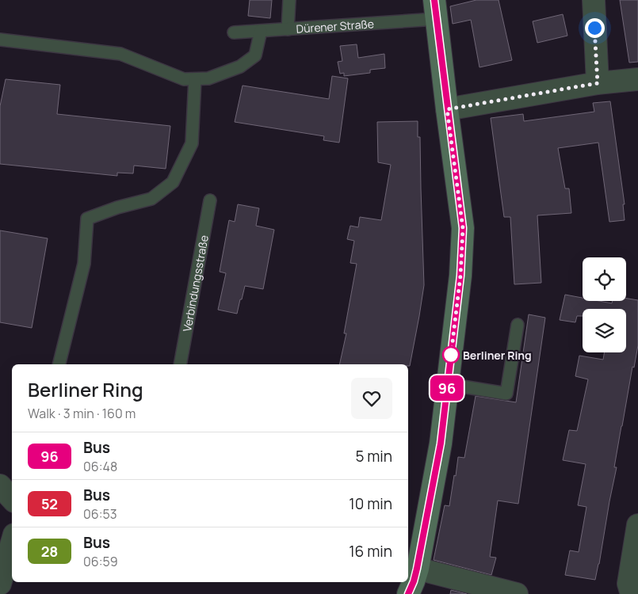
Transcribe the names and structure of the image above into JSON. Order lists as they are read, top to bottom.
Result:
{
  "streets": {
    "street": ["Dürener Straße"],
    "lane": ["Verbindungsstraße"]
  },
  "places": ["Berliner Ring"],
  "lines": ["bus line 96"],
  "page": {
    "on_map": "96",
    "heading": ["Berliner Ring", "Walk · 3 min · 160 m"],
    "list": [
      {
        "mark": "96",
        "name": "Bus",
        "note": "06:48",
        "value": "5 min"
      },
      {
        "mark": "52",
        "name": "Bus",
        "note": "06:53",
        "value": "10 min"
      },
      {
        "mark": "28",
        "name": "Bus",
        "note": "06:59",
        "value": "16 min"
      }
    ]
  }
}
